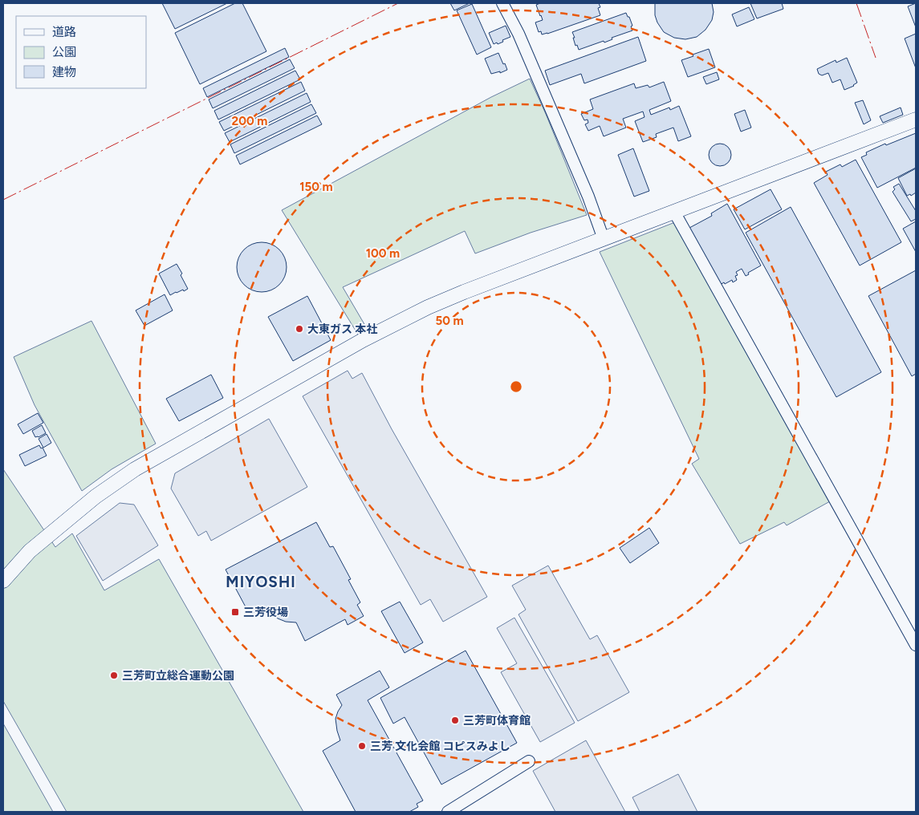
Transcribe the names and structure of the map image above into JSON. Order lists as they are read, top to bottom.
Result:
{
  "districts": ["MIYOSHI"],
  "places": {
    "other": [
      "大東ガス 本社",
      "三芳町立総合運動公園",
      "三芳町体育館",
      "三芳 文化会館 コピスみよし"
    ],
    "transit": ["三芳役場"]
  },
  "legend": ["道路", "公園", "建物"],
  "rings": [
    "200 m",
    "150 m",
    "100 m",
    "50 m"
  ]
}
